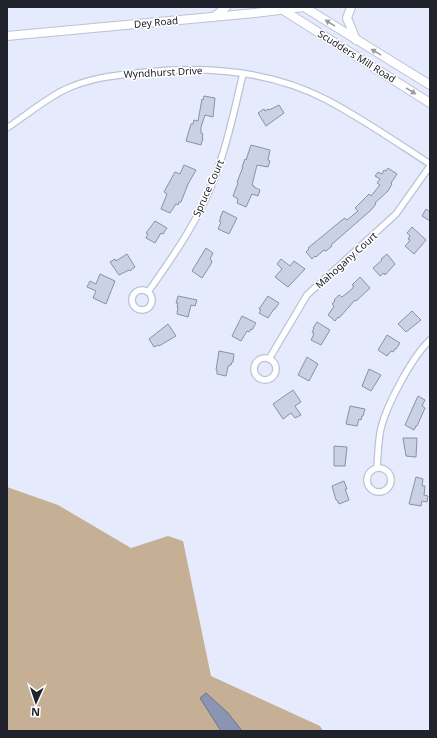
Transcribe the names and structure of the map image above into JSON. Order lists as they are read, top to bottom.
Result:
{
  "streets": {
    "main road": ["Dey Road", "Scudders Mill Road"],
    "street": ["Wyndhurst Drive", "Spruce Court", "Mahogany Court"]
  },
  "crossings": [
    ["Dey Road", "Scudders Mill Road"],
    ["Wyndhurst Drive", "Spruce Court"],
    ["Wyndhurst Drive", "Mahogany Court"]
  ],
  "north": "bottom"
}
